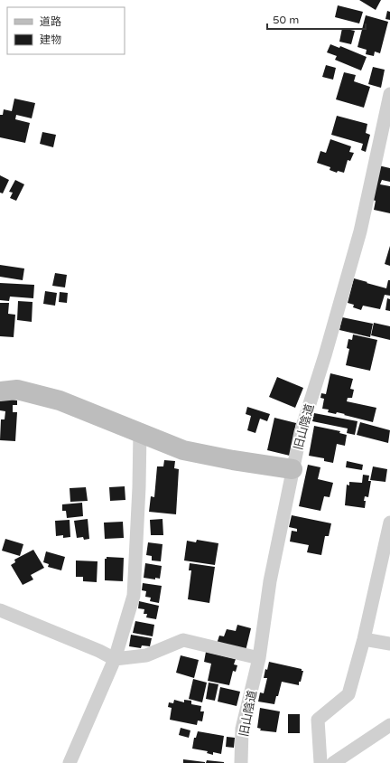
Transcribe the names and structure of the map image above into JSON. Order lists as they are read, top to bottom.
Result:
{
  "streets": {
    "street": ["旧山陰道"]
  },
  "legend": ["道路", "建物"],
  "scale_bar": "50 m"
}
